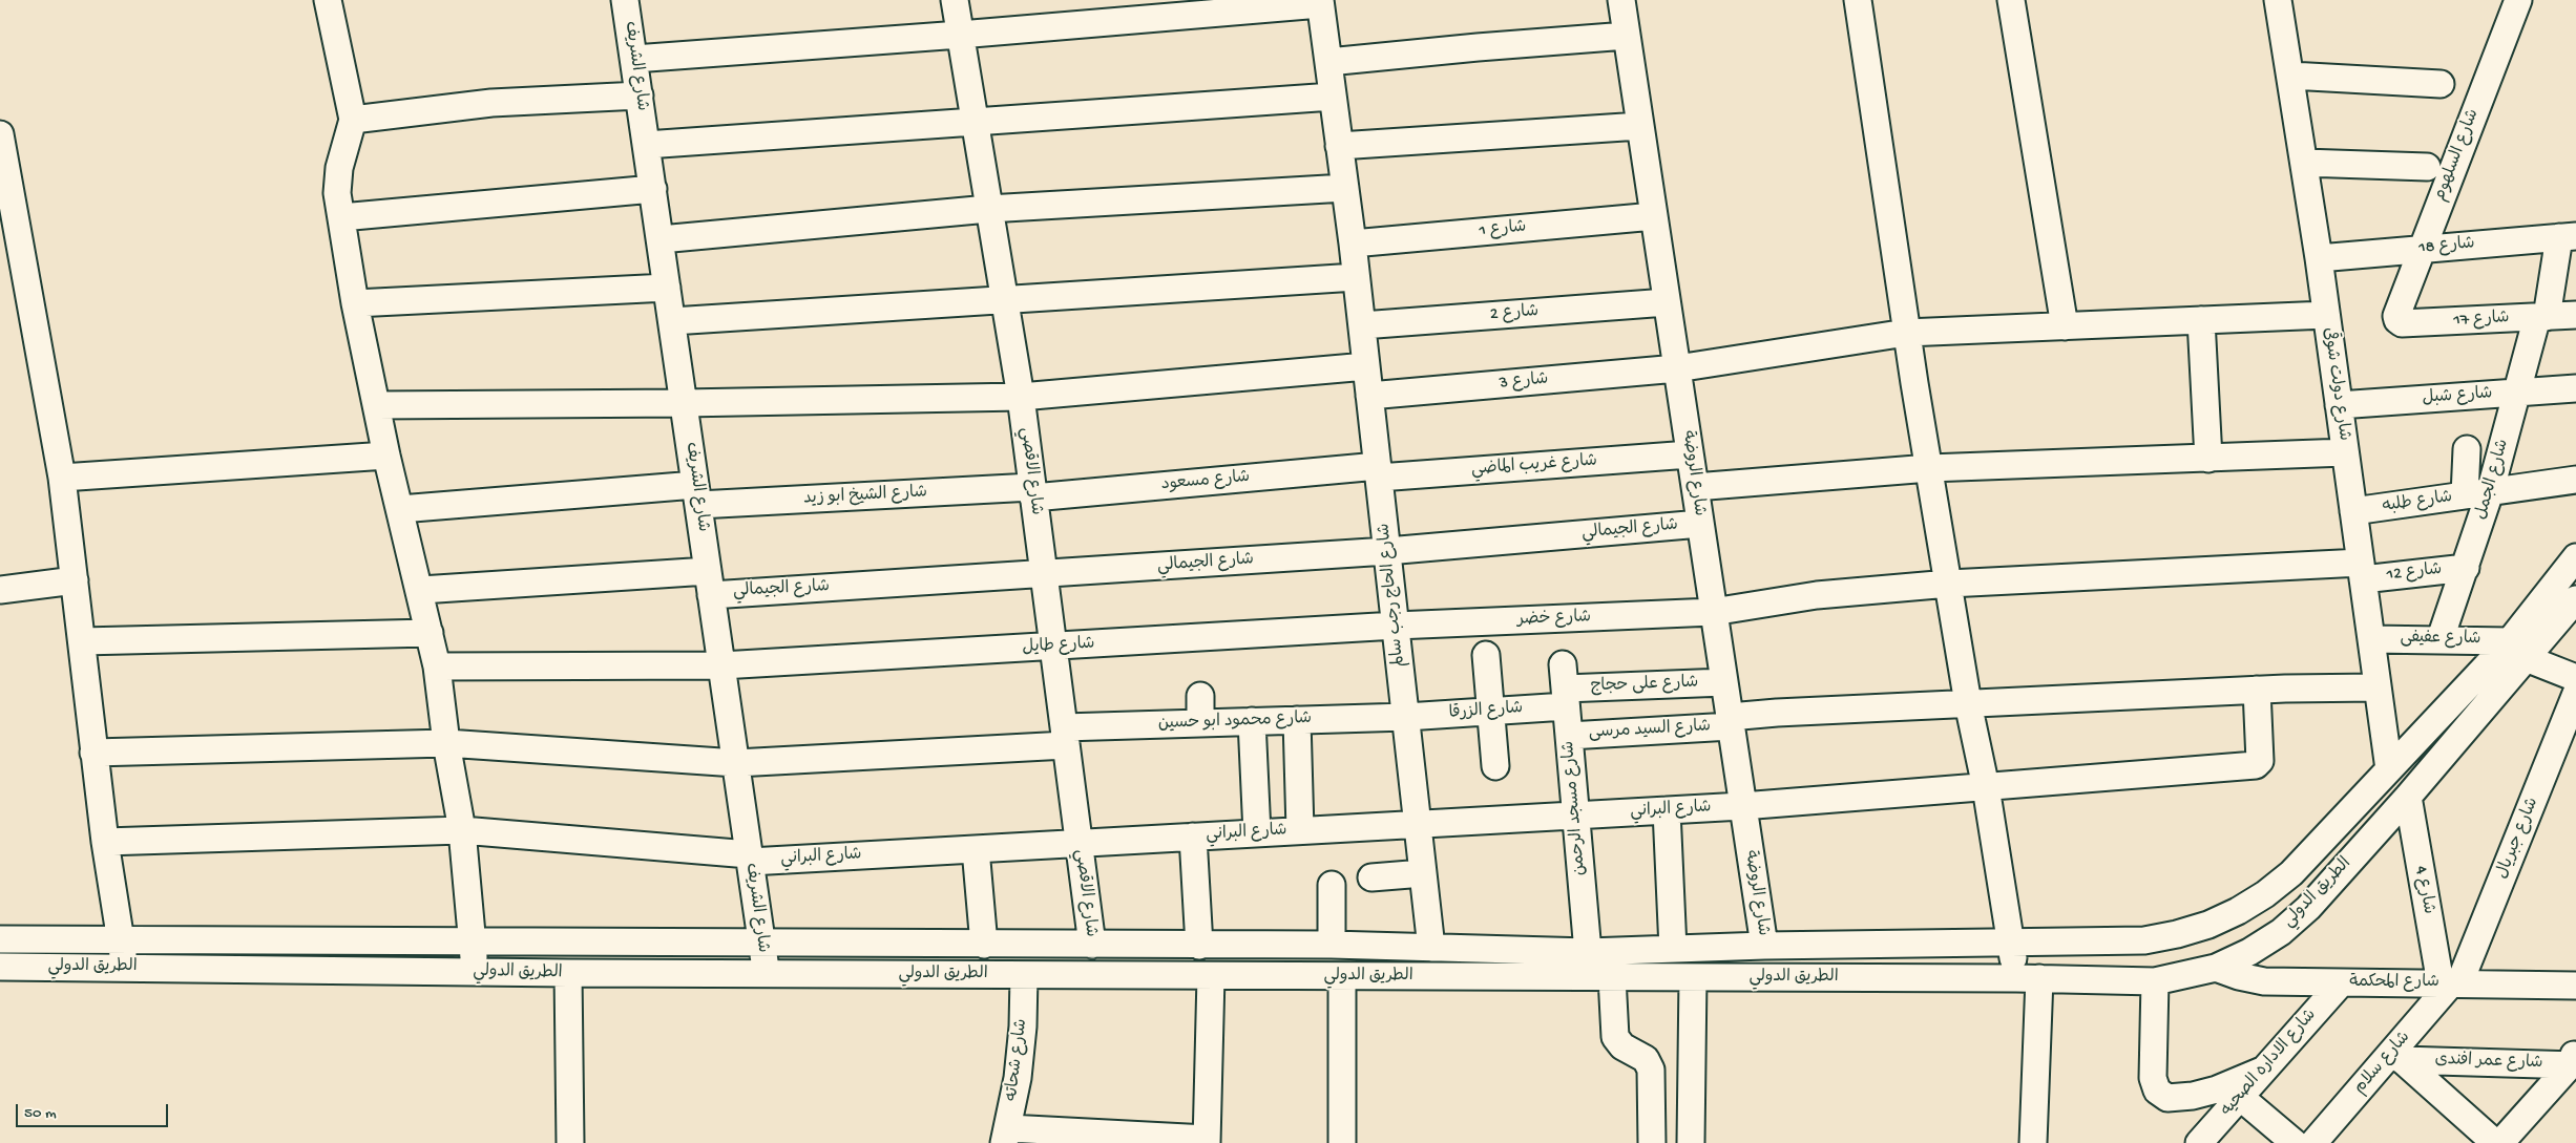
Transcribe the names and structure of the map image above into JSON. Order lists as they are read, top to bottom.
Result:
{
  "streets": {
    "street": [
      "شارع الشريف",
      "شارع السلهوم",
      "شارع 1",
      "شارع 18",
      "شارع 2",
      "شارع 17",
      "شارع 3",
      "شارع دولت شوقى",
      "شارع شبل",
      "شارع غريب الماضي",
      "شارع الاقصي",
      "شارع الروضة",
      "شارع الجمل",
      "شارع مسعود",
      "شارع الشيخ ابو زيد",
      "شارع طلبه",
      "شارع الجيمالي",
      "شارع 12",
      "شارع الحاج رجب سالم",
      "شارع خضر",
      "شارع عفيفى",
      "شارع طايل",
      "شارع على حجاج",
      "شارع الزرقا",
      "شارع محمود ابو حسين",
      "شارع السيد مرسى",
      "شارع مسجد الرحمن",
      "شارع البراني",
      "شارع جبريال",
      "شارع 4",
      "الطريق الدولي",
      "شارع المحكمة",
      "شارع شحاته",
      "شارع عمر افندى",
      "شارع الاداره الصحيه",
      "شارع سلام"
    ]
  },
  "crossings": [
    ["شارع الشريف", "شارع الشيخ ابو زيد"],
    ["شارع الشريف", "شارع الجيمالي"],
    ["شارع الشريف", "شارع طايل"],
    ["شارع الشريف", "شارع محمود ابو حسين"],
    ["شارع الشريف", "شارع البراني"],
    ["شارع الشريف", "الطريق الدولي"],
    ["شارع السلهوم", "شارع 18"],
    ["شارع السلهوم", "شارع 17"],
    ["شارع 1", "شارع الروضة"],
    ["شارع 1", "شارع الحاج رجب سالم"],
    ["شارع 18", "شارع دولت شوقى"],
    ["شارع 18", "شارع الجمل"],
    ["شارع 2", "شارع الروضة"],
    ["شارع 2", "شارع الحاج رجب سالم"],
    ["شارع 17", "شارع الجمل"],
    ["شارع 3", "شارع دولت شوقى"],
    ["شارع 3", "شارع الروضة"],
    ["شارع 3", "شارع الحاج رجب سالم"],
    ["شارع دولت شوقى", "شارع شبل"],
    ["شارع دولت شوقى", "شارع طلبه"],
    ["شارع دولت شوقى", "شارع 12"],
    ["شارع دولت شوقى", "شارع عفيفى"],
    ["شارع دولت شوقى", "شارع السيد مرسى"],
    ["شارع دولت شوقى", "الطريق الدولي"],
    ["شارع شبل", "شارع الجمل"],
    ["شارع غريب الماضي", "شارع الروضة"],
    ["شارع غريب الماضي", "شارع مسعود"],
    ["شارع غريب الماضي", "شارع الحاج رجب سالم"],
    ["شارع الاقصي", "شارع مسعود"],
    ["شارع الاقصي", "شارع الشيخ ابو زيد"],
    ["شارع الاقصي", "شارع الجيمالي"],
    ["شارع الاقصي", "شارع طايل"],
    ["شارع الاقصي", "شارع محمود ابو حسين"],
    ["شارع الاقصي", "شارع البراني"],
    ["شارع الاقصي", "الطريق الدولي"],
    ["شارع الروضة", "شارع الجيمالي"],
    ["شارع الروضة", "شارع خضر"],
    ["شارع الروضة", "شارع على حجاج"],
    ["شارع الروضة", "شارع السيد مرسى"],
    ["شارع الروضة", "شارع البراني"],
    ["شارع الروضة", "الطريق الدولي"],
    ["شارع الجمل", "شارع طلبه"],
    ["شارع الجمل", "شارع 12"],
    ["شارع الجمل", "شارع عفيفى"],
    ["شارع مسعود", "شارع الشيخ ابو زيد"],
    ["شارع مسعود", "شارع الحاج رجب سالم"],
    ["شارع الجيمالي", "شارع الحاج رجب سالم"],
    ["شارع 12", "شارع خضر"],
    ["شارع الحاج رجب سالم", "شارع خضر"],
    ["شارع الحاج رجب سالم", "شارع طايل"],
    ["شارع الحاج رجب سالم", "شارع الزرقا"],
    ["شارع الحاج رجب سالم", "شارع محمود ابو حسين"],
    ["شارع الحاج رجب سالم", "شارع البراني"],
    ["شارع الحاج رجب سالم", "الطريق الدولي"],
    ["شارع خضر", "شارع طايل"],
    ["شارع عفيفى", "الطريق الدولي"],
    ["شارع على حجاج", "شارع الزرقا"],
    ["شارع على حجاج", "شارع مسجد الرحمن"],
    ["شارع الزرقا", "شارع محمود ابو حسين"],
    ["شارع الزرقا", "شارع مسجد الرحمن"],
    ["شارع السيد مرسى", "شارع مسجد الرحمن"],
    ["شارع السيد مرسى", "شارع البراني"],
    ["شارع مسجد الرحمن", "شارع البراني"],
    ["شارع مسجد الرحمن", "الطريق الدولي"],
    ["شارع جبريال", "شارع 4"],
    ["شارع جبريال", "شارع المحكمة"],
    ["شارع جبريال", "شارع سلام"],
    ["شارع 4", "الطريق الدولي"],
    ["شارع 4", "شارع المحكمة"],
    ["شارع 4", "شارع سلام"],
    ["الطريق الدولي", "شارع المحكمة"],
    ["الطريق الدولي", "شارع شحاته"],
    ["شارع المحكمة", "شارع الاداره الصحيه"],
    ["شارع المحكمة", "شارع سلام"],
    ["شارع عمر افندى", "شارع سلام"]
  ],
  "scale_bar": "50 m"
}
